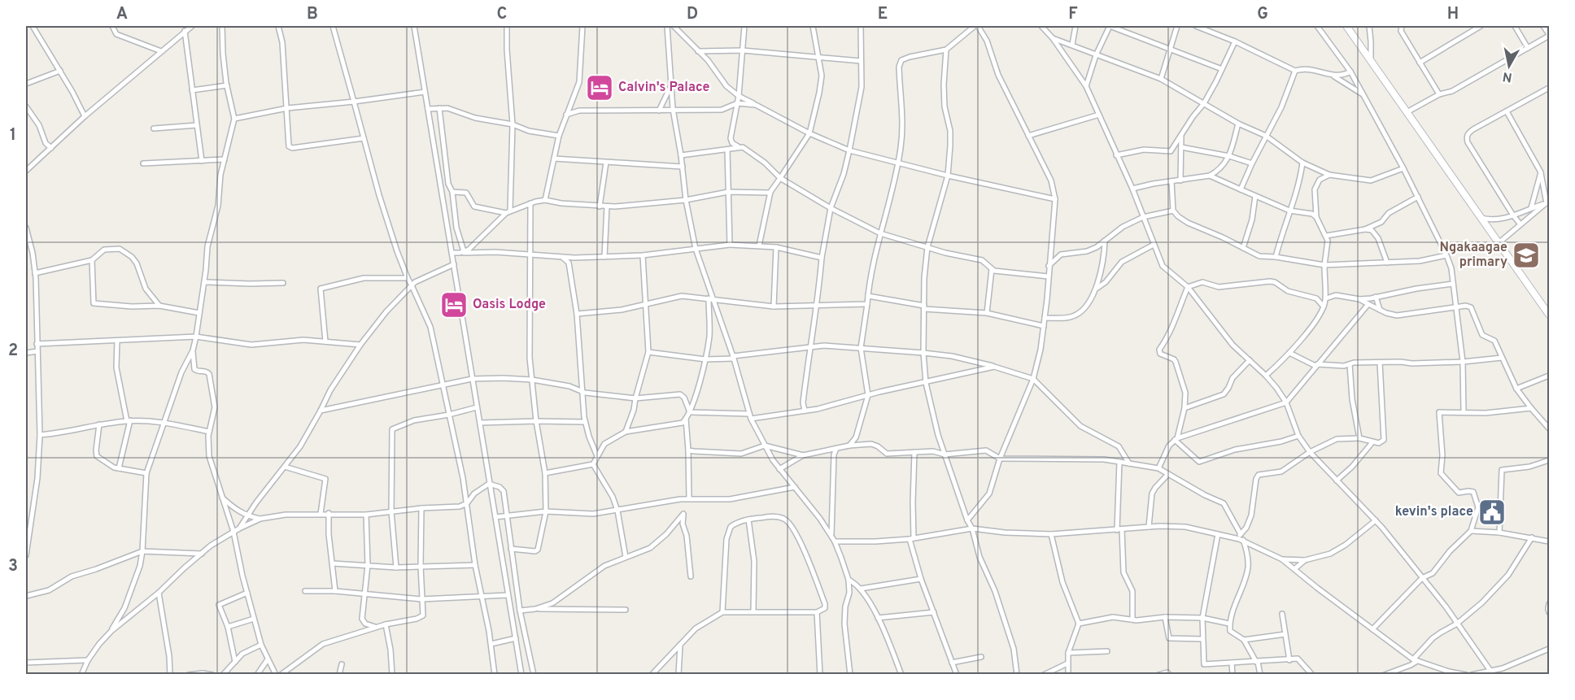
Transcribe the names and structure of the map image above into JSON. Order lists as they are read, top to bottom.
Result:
{
  "places": {
    "hotel": ["Calvin's Palace", "Oasis Lodge"],
    "school or university": ["Ngakaagae primary"],
    "public building": ["kevin's place"]
  },
  "north": "bottom",
  "grid": {
    "columns": [
      "A",
      "B",
      "C",
      "D",
      "E",
      "F",
      "G",
      "H"
    ],
    "rows": ["1", "2", "3"]
  }
}
